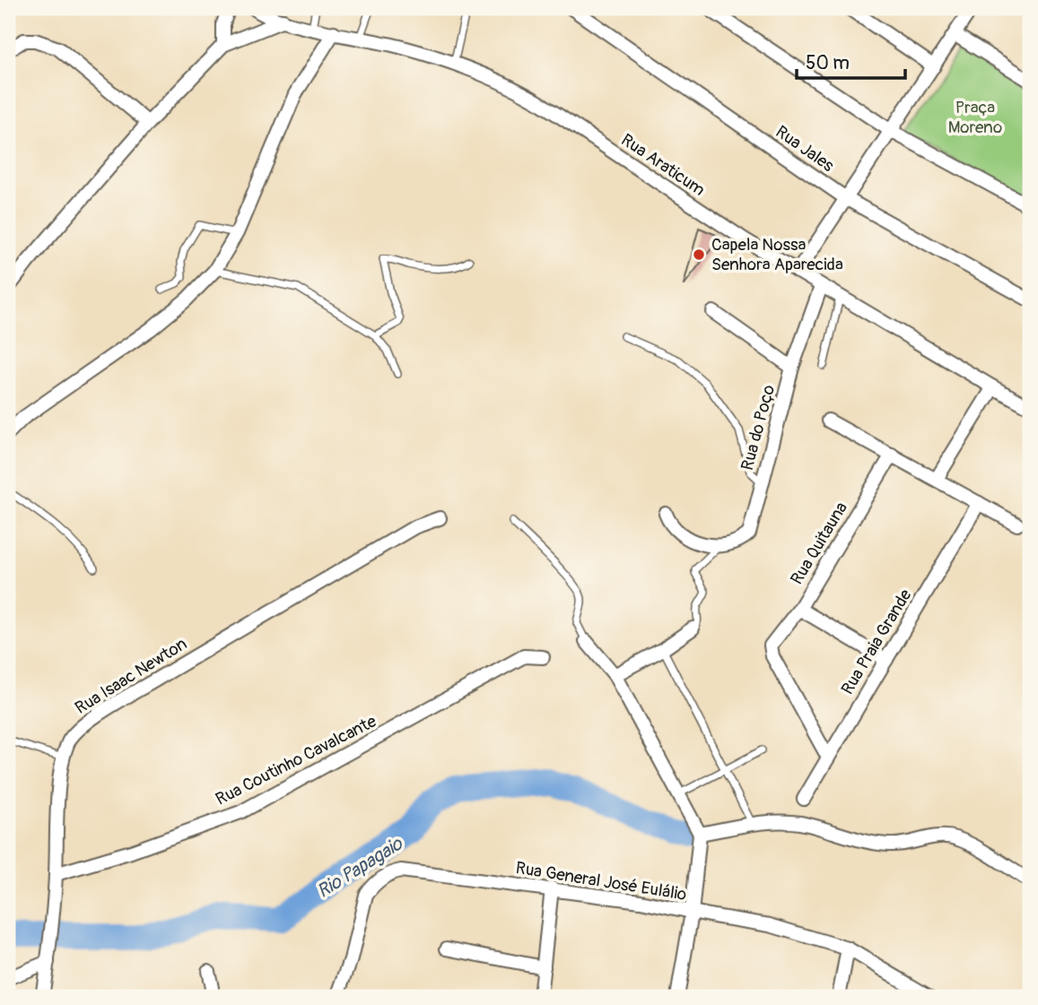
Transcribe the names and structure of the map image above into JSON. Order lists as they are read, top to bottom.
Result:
{
  "streets": {
    "street": [
      "Rua Jales",
      "Rua Araticum",
      "Rua do Poço",
      "Rua Quitauna",
      "Rua Praia Grande",
      "Rua Isaac Newton",
      "Rua Coutinho Cavalcante",
      "Rua General José Eulálio"
    ]
  },
  "crossings": [
    ["Rua Araticum", "Rua do Poço"],
    ["Rua Quitauna", "Rua Praia Grande"],
    ["Rua Isaac Newton", "Rua Coutinho Cavalcante"]
  ],
  "water": ["Rio Papagaio"],
  "parks": ["Praça Moreno"],
  "places": ["Capela Nossa Senhora Aparecida"],
  "scale_bar": "50 m"
}
